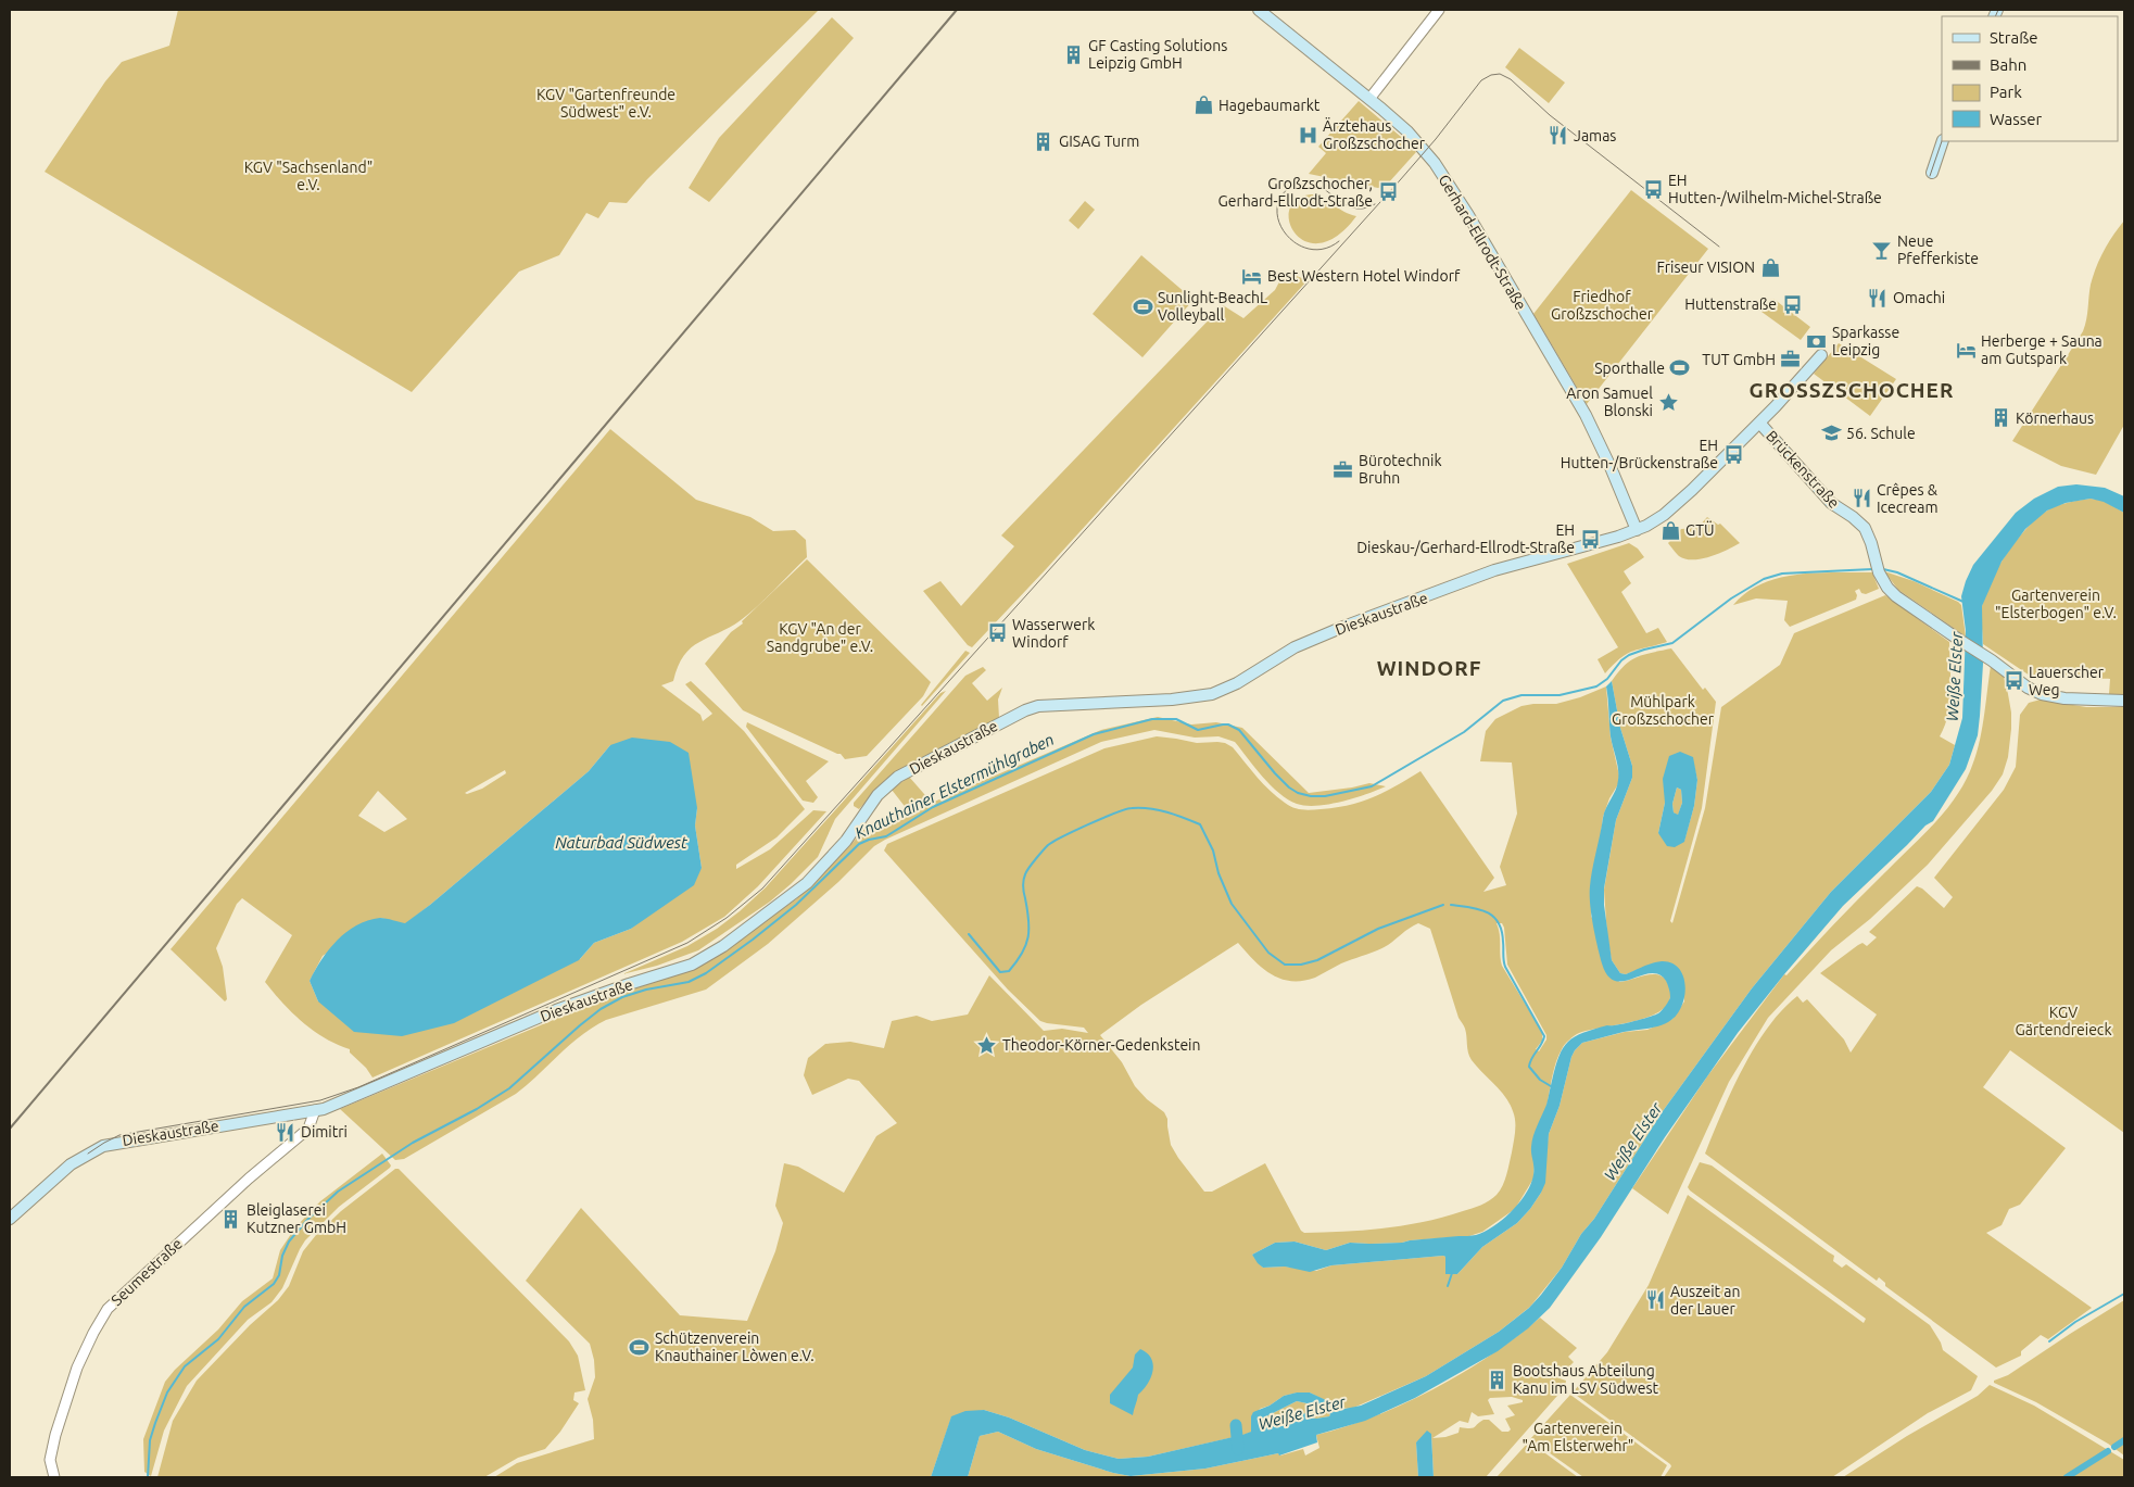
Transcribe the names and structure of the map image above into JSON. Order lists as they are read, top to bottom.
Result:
{
  "streets": {
    "main road": ["Gerhard-Ellrodt-Straße", "Brückenstraße", "Dieskaustraße"],
    "street": ["Seumestraße"]
  },
  "crossings": [
    ["Gerhard-Ellrodt-Straße", "Dieskaustraße"],
    ["Brückenstraße", "Dieskaustraße"],
    ["Dieskaustraße", "Seumestraße"]
  ],
  "districts": ["GROSSZSCHOCHER", "WINDORF"],
  "water": ["Weiße Elster", "Knauthainer Elstermühlgraben", "Naturbad Südwest"],
  "parks": [
    "KGV \"Gartenfreunde Südwest\" e.V.",
    "KGV \"Sachsenland\" e.V.",
    "Friedhof Großzschocher",
    "Gartenverein \"Elsterbogen\" e.V.",
    "KGV \"An der Sandgrube\" e.V.",
    "Mühlpark Großzschocher",
    "KGV Gärtendreieck",
    "Gartenverein \"Am Elsterwehr\""
  ],
  "places": {
    "building": [
      "GF Casting Solutions Leipzig GmbH",
      "GISAG Turm",
      "Körnerhaus",
      "Bleiglaserei Kutzner GmbH",
      "Bootshaus Abteilung Kanu im LSV Südwest"
    ],
    "shop": ["Hagebaumarkt", "Friseur VISION", "GTÜ"],
    "hospital": ["Ärztehaus Großzschocher"],
    "restaurant": [
      "Jamas",
      "Omachi",
      "Crêpes & Icecream",
      "Dimitri",
      "Auszeit an der Lauer"
    ],
    "bus stop": [
      "EH Hutten-/Wilhelm-Michel-Straße",
      "Großzschocher, Gerhard-Ellrodt-Straße",
      "Huttenstraße",
      "EH Hutten-/Brückenstraße",
      "EH Dieskau-/Gerhard-Ellrodt-Straße",
      "Wasserwerk Windorf",
      "Lauerscher Weg"
    ],
    "bar": ["Neue Pfefferkiste"],
    "hotel": ["Best Western Hotel Windorf", "Herberge + Sauna am Gutspark"],
    "sports": ["Sunlight-BeachL Volleyball", "Sporthalle", "Schützenverein Knauthainer Lòwen e.V."],
    "bank": ["Sparkasse Leipzig"],
    "office": ["TUT GmbH", "Bürotechnik Bruhn"],
    "place": ["Aron Samuel Blonski", "Theodor-Körner-Gedenkstein"],
    "school or university": ["56. Schule"]
  },
  "legend": [
    "Straße",
    "Bahn",
    "Park",
    "Wasser"
  ]
}
